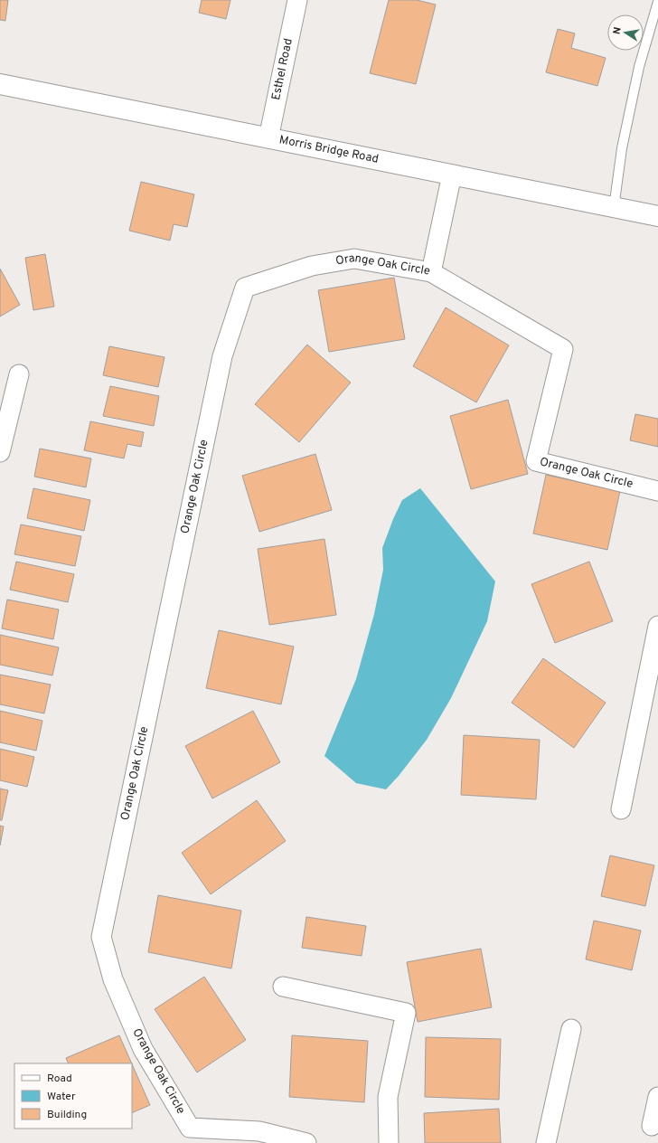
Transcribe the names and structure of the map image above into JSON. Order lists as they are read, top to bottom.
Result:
{
  "streets": {
    "street": ["Esthel Road", "Morris Bridge Road", "Orange Oak Circle"]
  },
  "crossings": [
    ["Esthel Road", "Morris Bridge Road"]
  ],
  "legend": ["Road", "Water", "Building"],
  "north": "left"
}
